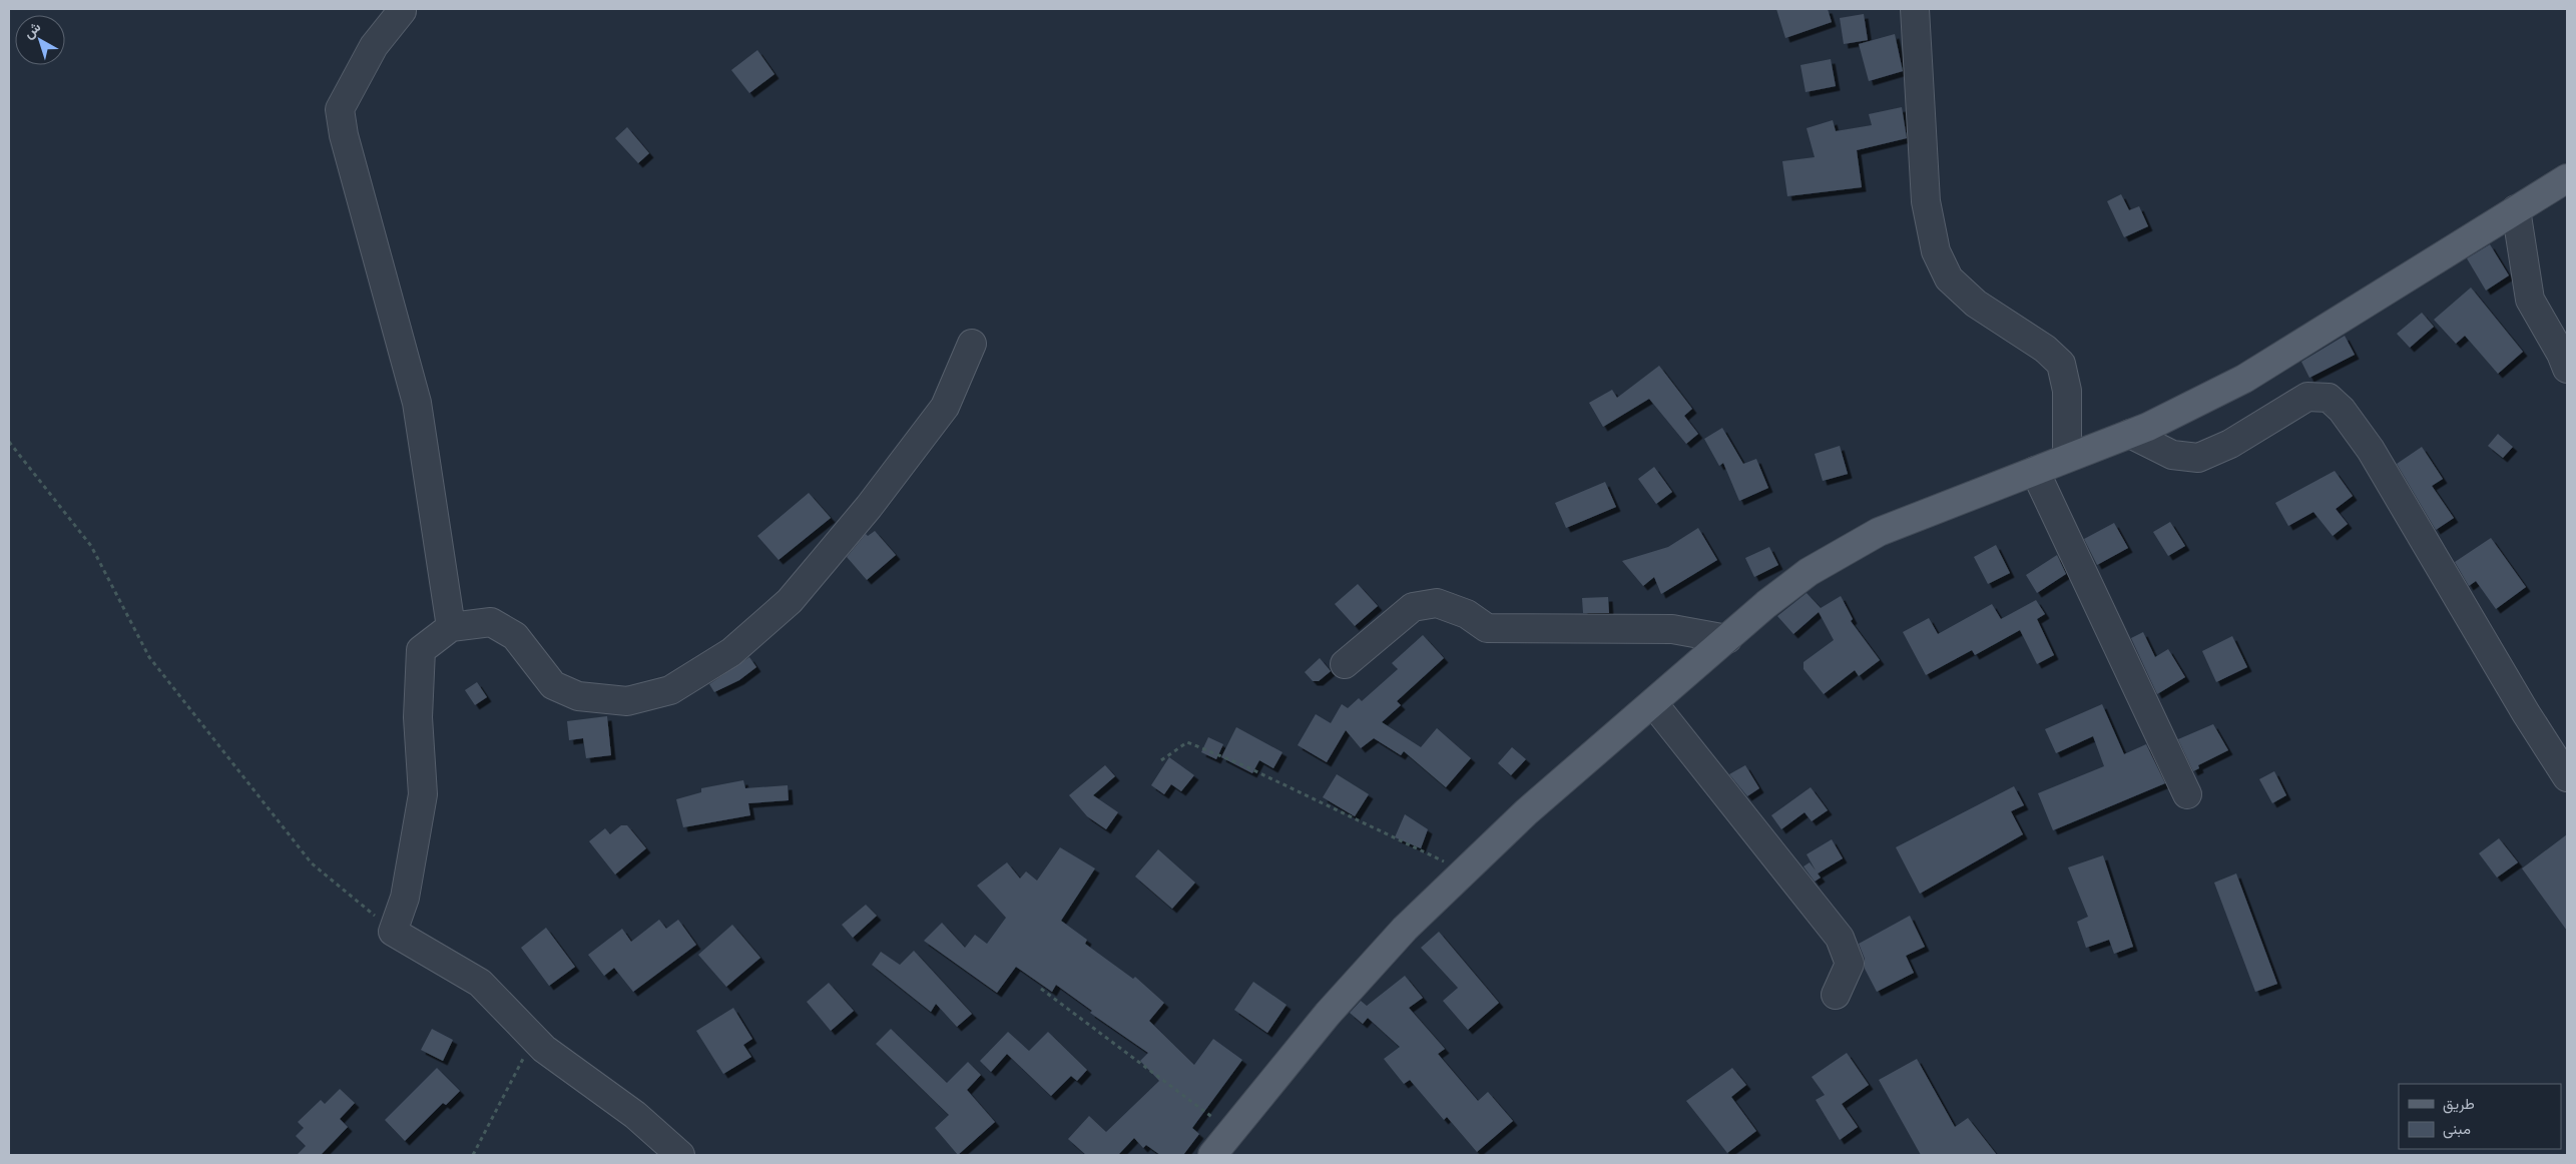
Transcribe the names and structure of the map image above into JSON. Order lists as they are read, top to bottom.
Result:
{
  "legend": ["طريق", "مبنى"],
  "north": "top left"
}
